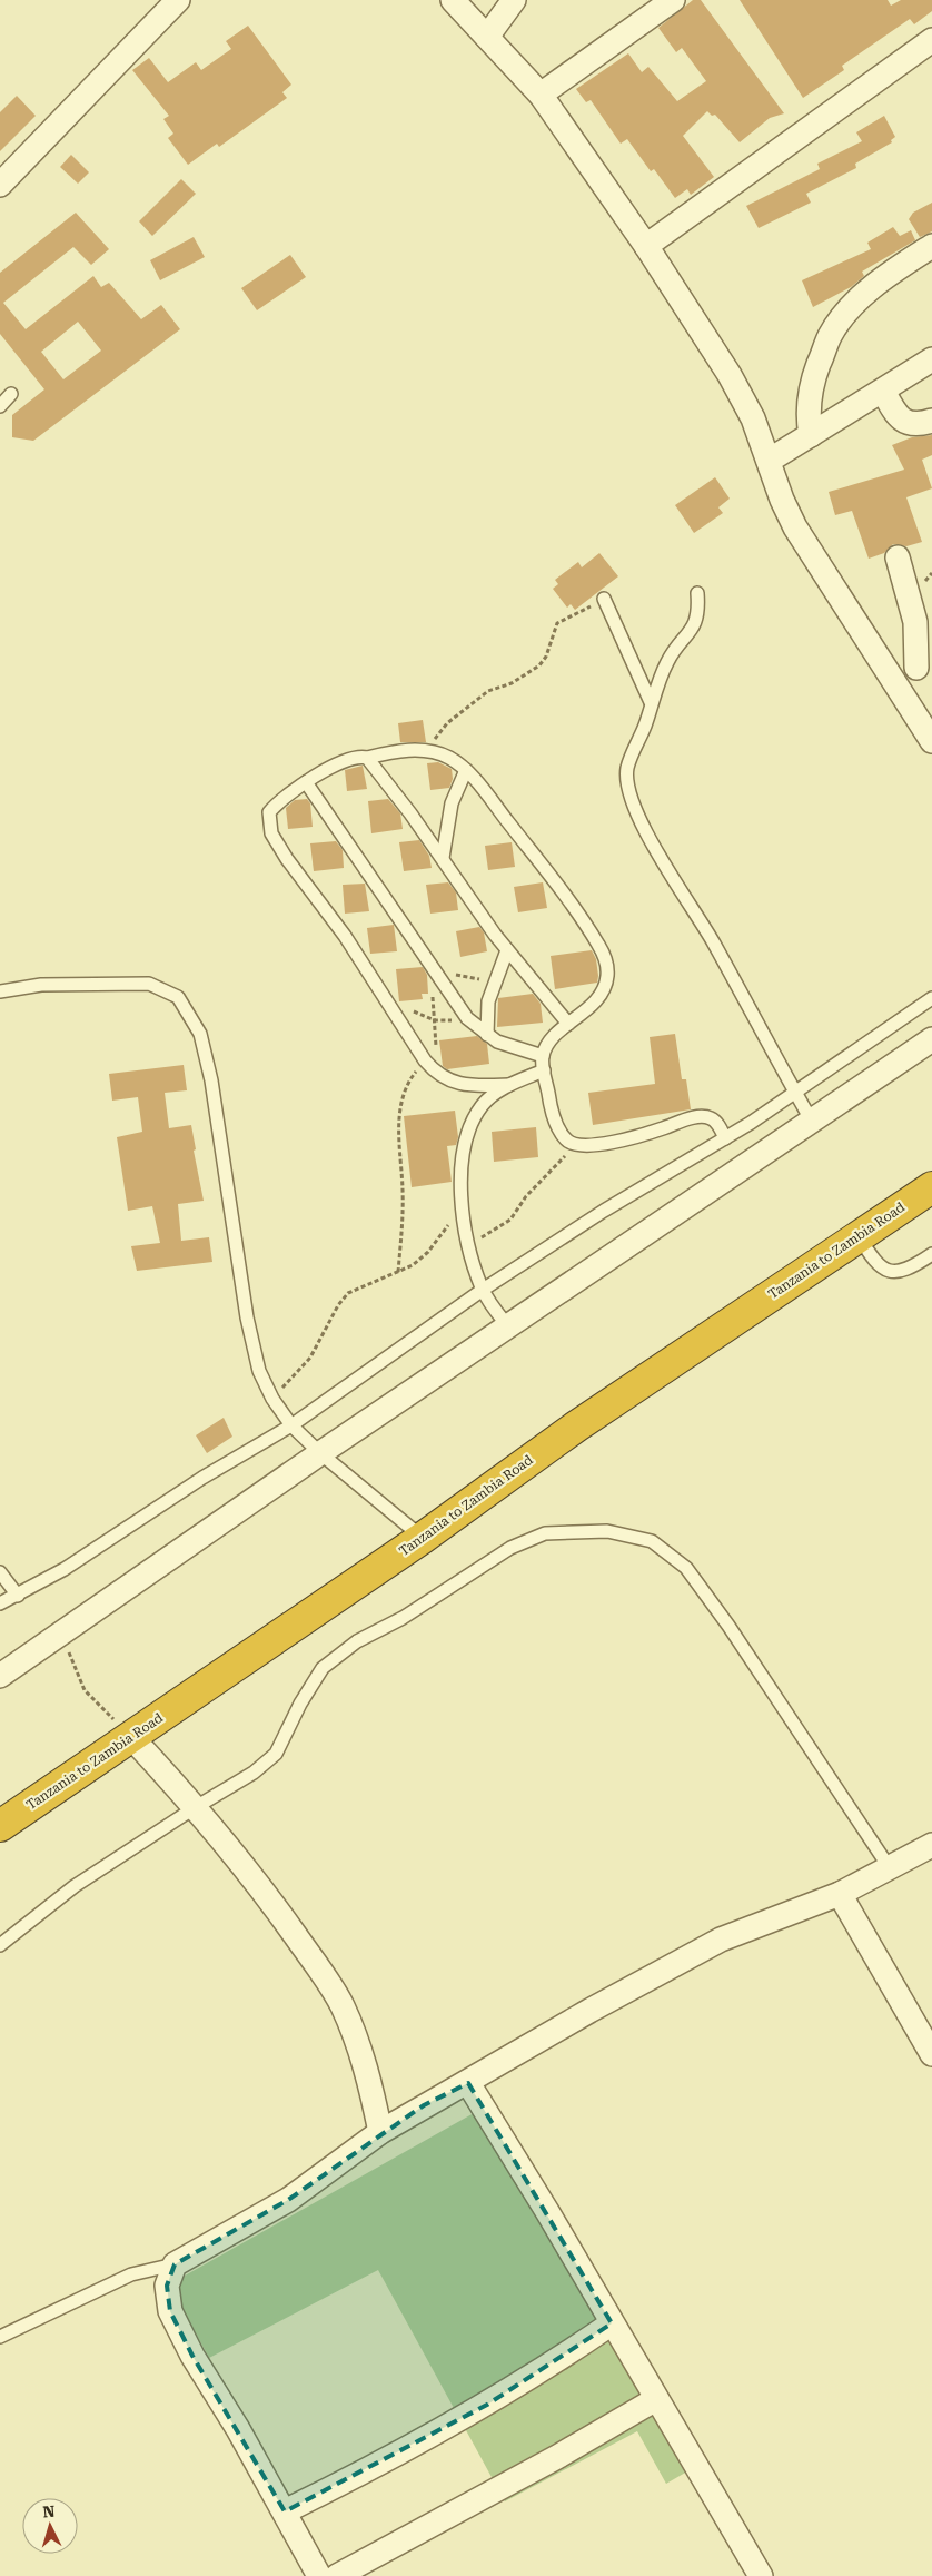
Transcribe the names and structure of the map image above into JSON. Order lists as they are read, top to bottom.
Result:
{
  "streets": {
    "highway": ["Tanzania to Zambia Road"]
  },
  "north": "top"
}
